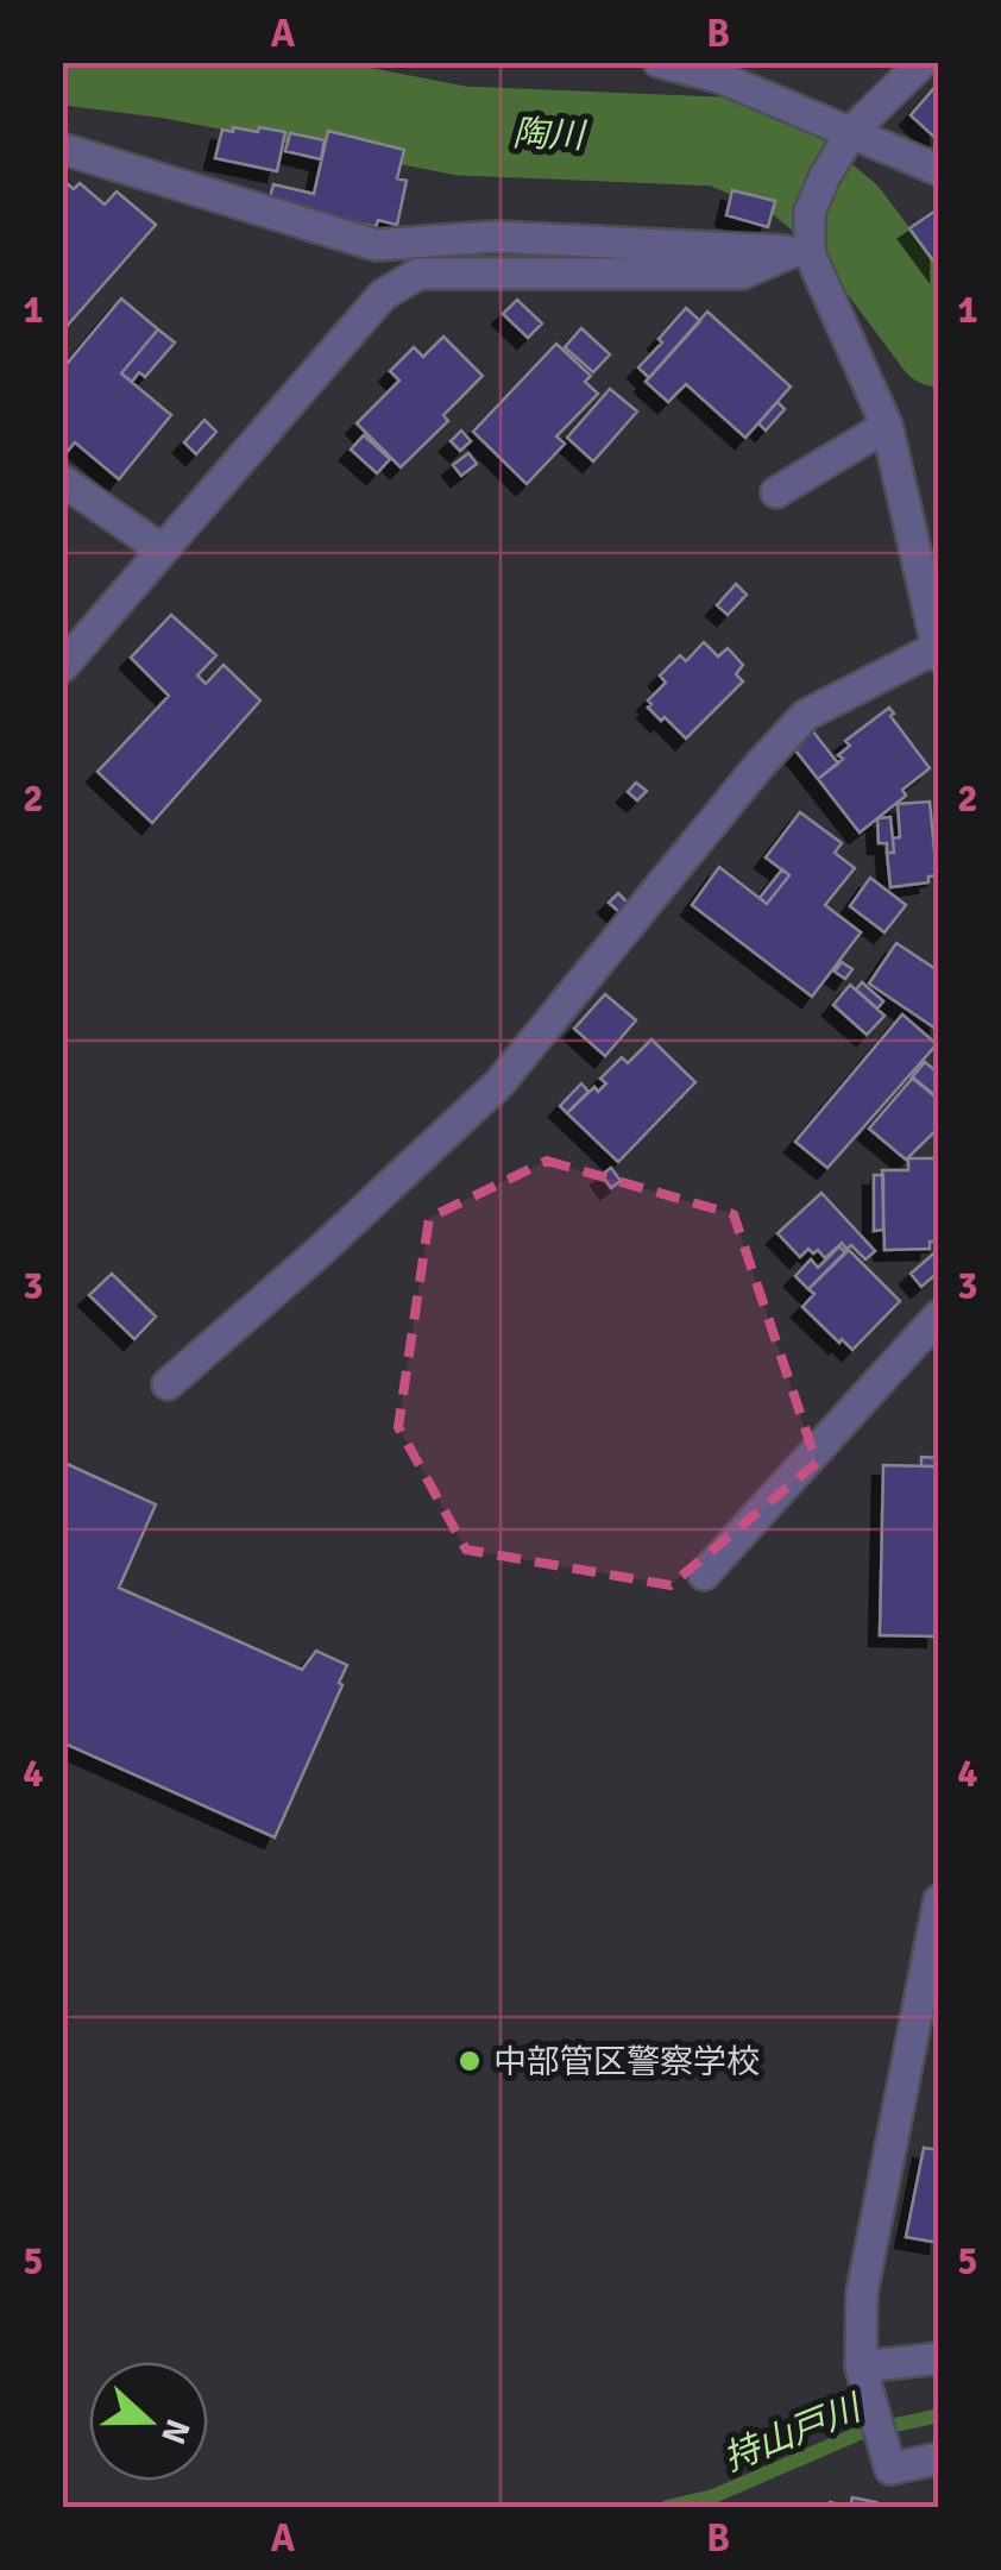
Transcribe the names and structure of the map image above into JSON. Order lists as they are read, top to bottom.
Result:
{
  "water": ["陶川", "持山戸川"],
  "places": ["中部管区警察学校"],
  "north": "right",
  "grid": {
    "columns": ["A", "B"],
    "rows": [
      "1",
      "2",
      "3",
      "4",
      "5"
    ]
  }
}
